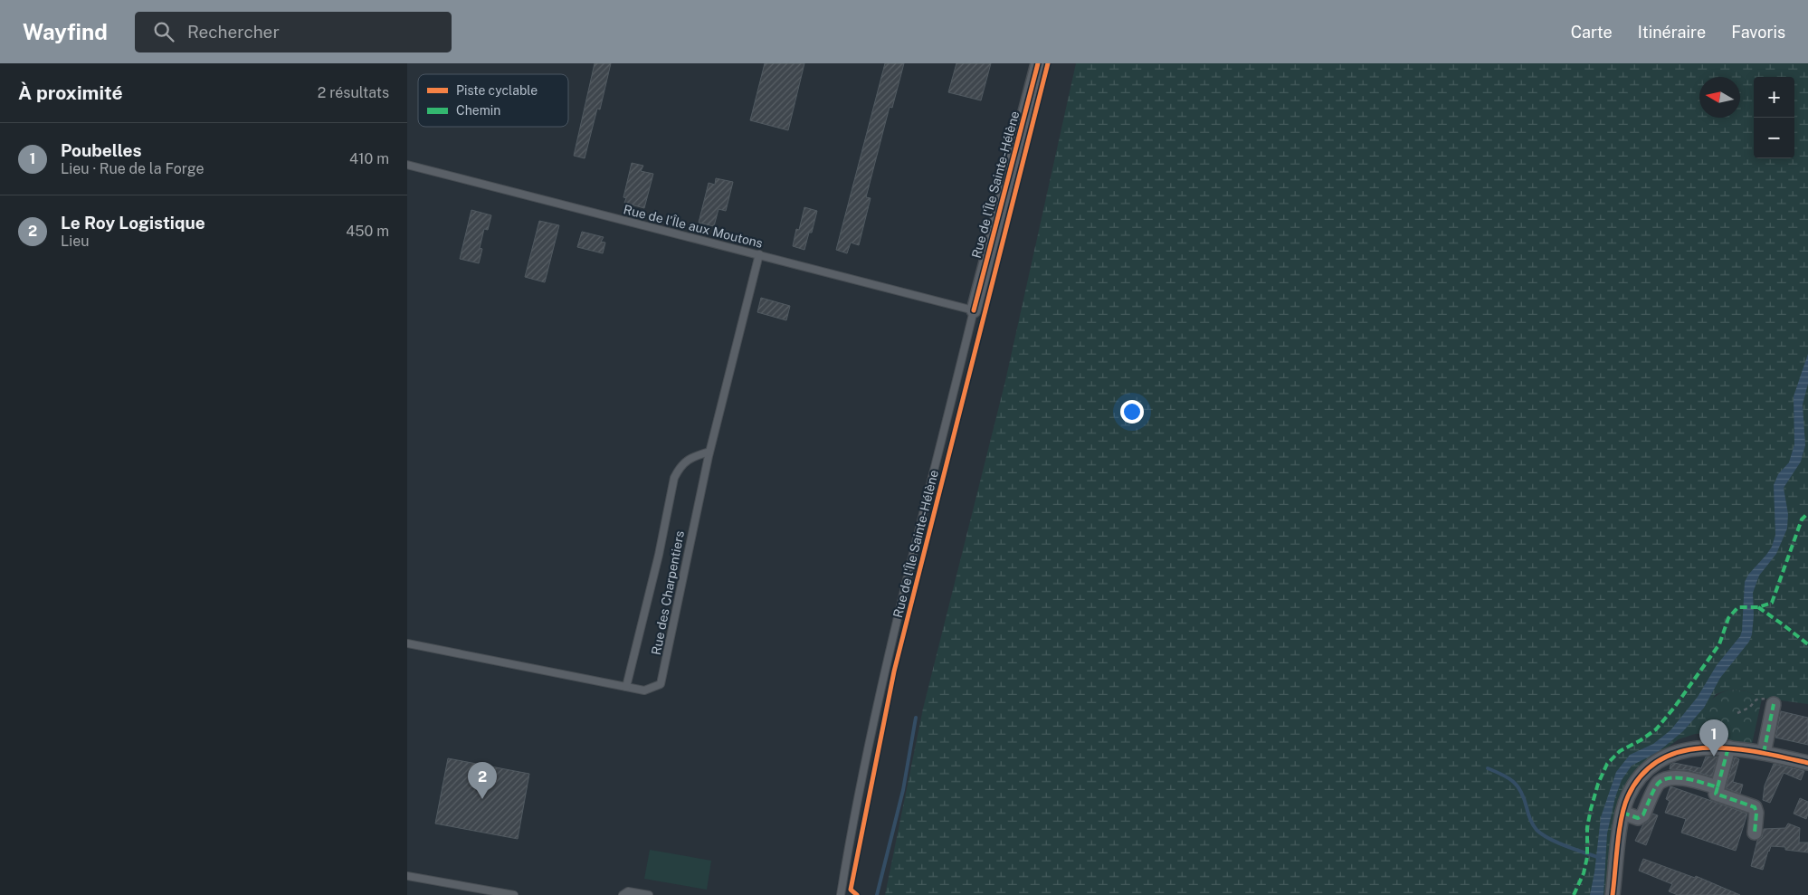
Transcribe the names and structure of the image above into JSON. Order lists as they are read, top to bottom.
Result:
{
  "streets": {
    "street": ["Rue de l'Île Sainte-Hélène"],
    "lane": ["Rue de l'Île aux Moutons", "Rue des Charpentiers"]
  },
  "crossings": [
    ["Rue de l'Île Sainte-Hélène", "Rue de l'Île aux Moutons"],
    ["Rue de l'Île aux Moutons", "Rue des Charpentiers"]
  ],
  "legend": ["Piste cyclable", "Chemin"],
  "north": "left",
  "page": {
    "header": "Wayfind",
    "search": "Rechercher",
    "nav": ["Carte", "Itinéraire", "Favoris"],
    "heading": ["À proximité", "2 résultats"],
    "map_buttons": ["+", "−"],
    "list": [
      {
        "mark": "1",
        "name": "Poubelles",
        "note": "Lieu · Rue de la Forge",
        "value": "410 m"
      },
      {
        "mark": "2",
        "name": "Le Roy Logistique",
        "note": "Lieu",
        "value": "450 m"
      }
    ],
    "pins": ["1", "2"]
  }
}
